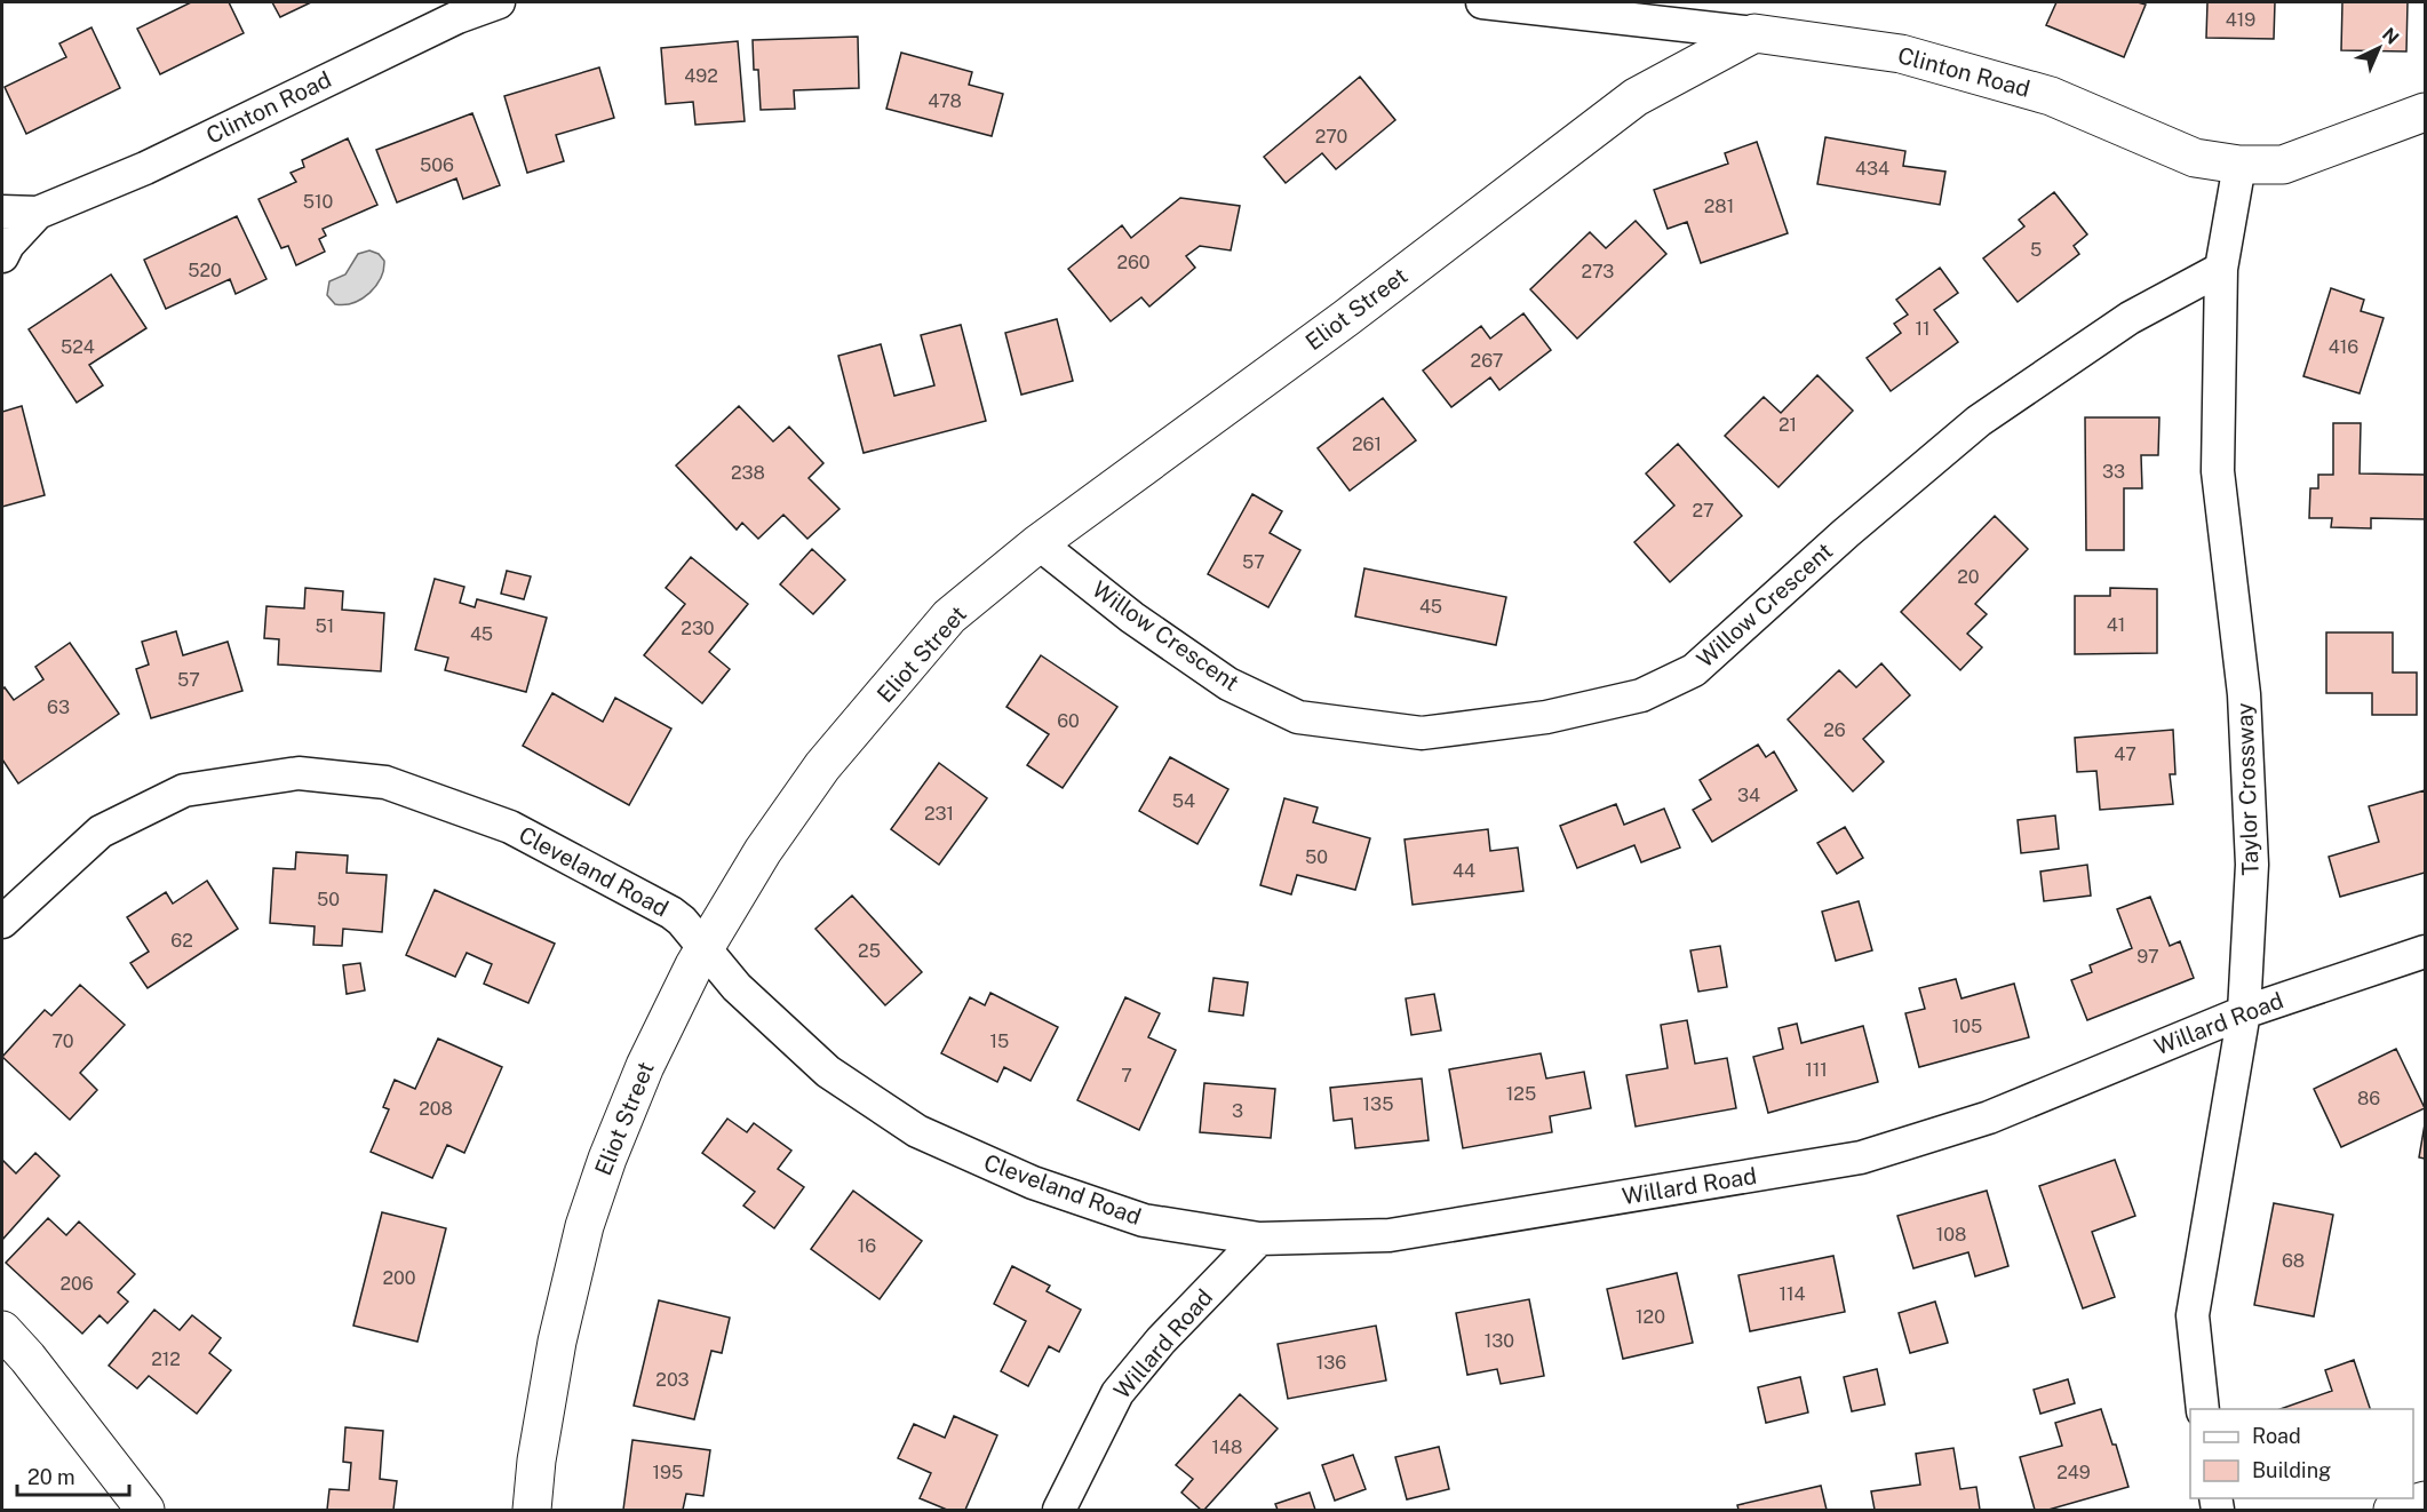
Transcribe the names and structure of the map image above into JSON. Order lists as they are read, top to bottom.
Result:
{
  "streets": {
    "street": [
      "Clinton Road",
      "Eliot Street",
      "Willow Crescent",
      "Taylor Crossway",
      "Cleveland Road",
      "Willard Road"
    ]
  },
  "crossings": [
    ["Clinton Road", "Eliot Street"],
    ["Clinton Road", "Taylor Crossway"],
    ["Eliot Street", "Willow Crescent"],
    ["Eliot Street", "Cleveland Road"],
    ["Willow Crescent", "Taylor Crossway"],
    ["Taylor Crossway", "Willard Road"],
    ["Cleveland Road", "Willard Road"]
  ],
  "house_numbers": [
    "419",
    "492",
    "478",
    "270",
    "506",
    "434",
    "510",
    "281",
    "5",
    "260",
    "520",
    "273",
    "11",
    "524",
    "416",
    "267",
    "21",
    "261",
    "33",
    "238",
    "27",
    "57",
    "20",
    "45",
    "41",
    "51",
    "230",
    "45",
    "57",
    "63",
    "60",
    "26",
    "47",
    "34",
    "54",
    "231",
    "50",
    "44",
    "50",
    "62",
    "25",
    "97",
    "105",
    "70",
    "15",
    "111",
    "7",
    "125",
    "86",
    "135",
    "208",
    "3",
    "108",
    "16",
    "68",
    "200",
    "206",
    "114",
    "120",
    "130",
    "212",
    "136",
    "203",
    "148",
    "195",
    "249"
  ],
  "legend": ["Road", "Building"],
  "scale_bar": "20 m",
  "north": "top right"
}
